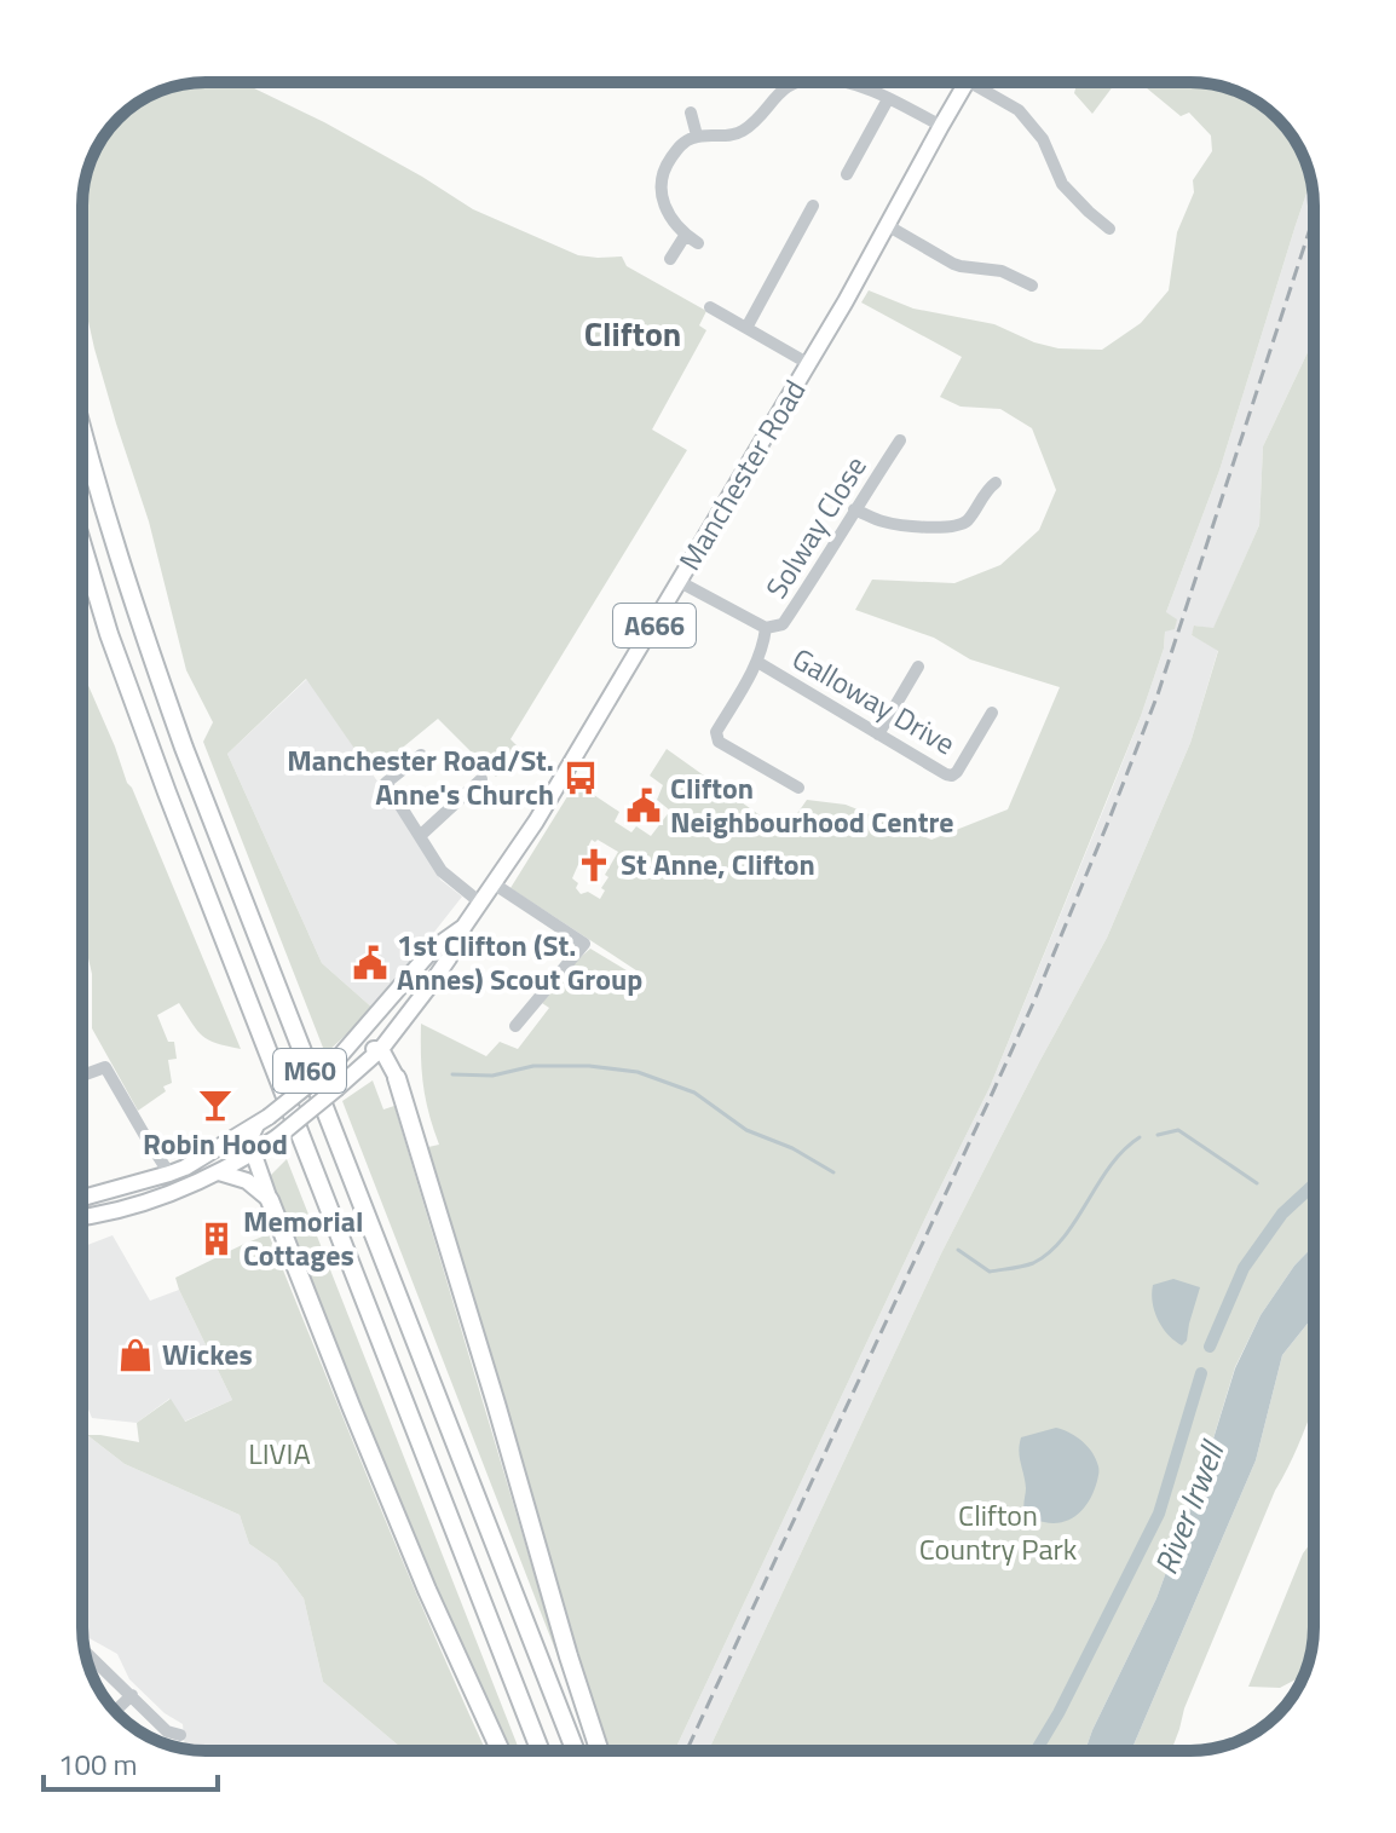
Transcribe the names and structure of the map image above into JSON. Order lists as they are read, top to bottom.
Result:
{
  "streets": {
    "highway": ["M60"],
    "main road": ["Manchester Road", "A666"],
    "street": ["Solway Close", "Galloway Drive"]
  },
  "crossings": [
    ["Manchester Road", "A666"]
  ],
  "districts": ["Clifton"],
  "water": ["River Irwell"],
  "parks": ["LIVIA", "Clifton Country Park"],
  "places": {
    "bus stop": ["Manchester Road/St. Anne's Church"],
    "public building": ["Clifton Neighbourhood Centre", "1st Clifton (St. Annes) Scout Group"],
    "church": ["St Anne, Clifton"],
    "bar": ["Robin Hood"],
    "building": ["Memorial Cottages"],
    "shop": ["Wickes"]
  },
  "scale_bar": "100 m"
}
